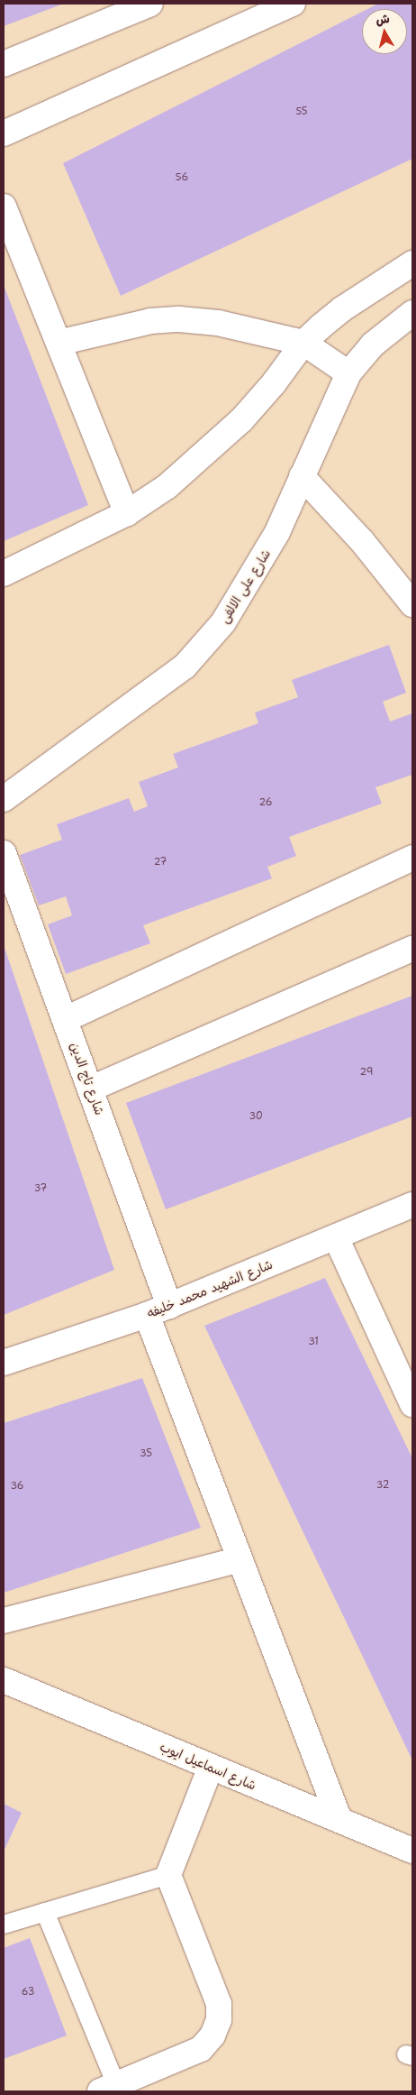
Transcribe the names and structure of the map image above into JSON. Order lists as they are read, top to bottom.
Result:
{
  "streets": {
    "street": [
      "شارع على الالفى",
      "شارع تاج الدين",
      "شارع الشهيد محمد خليفه",
      "شارع اسماعيل ايوب"
    ]
  },
  "crossings": [
    ["شارع تاج الدين", "شارع الشهيد محمد خليفه"]
  ],
  "house_numbers": [
    "55",
    "56",
    "26",
    "27",
    "29",
    "30",
    "37",
    "31",
    "35",
    "32",
    "36",
    "63"
  ],
  "north": "top"
}
